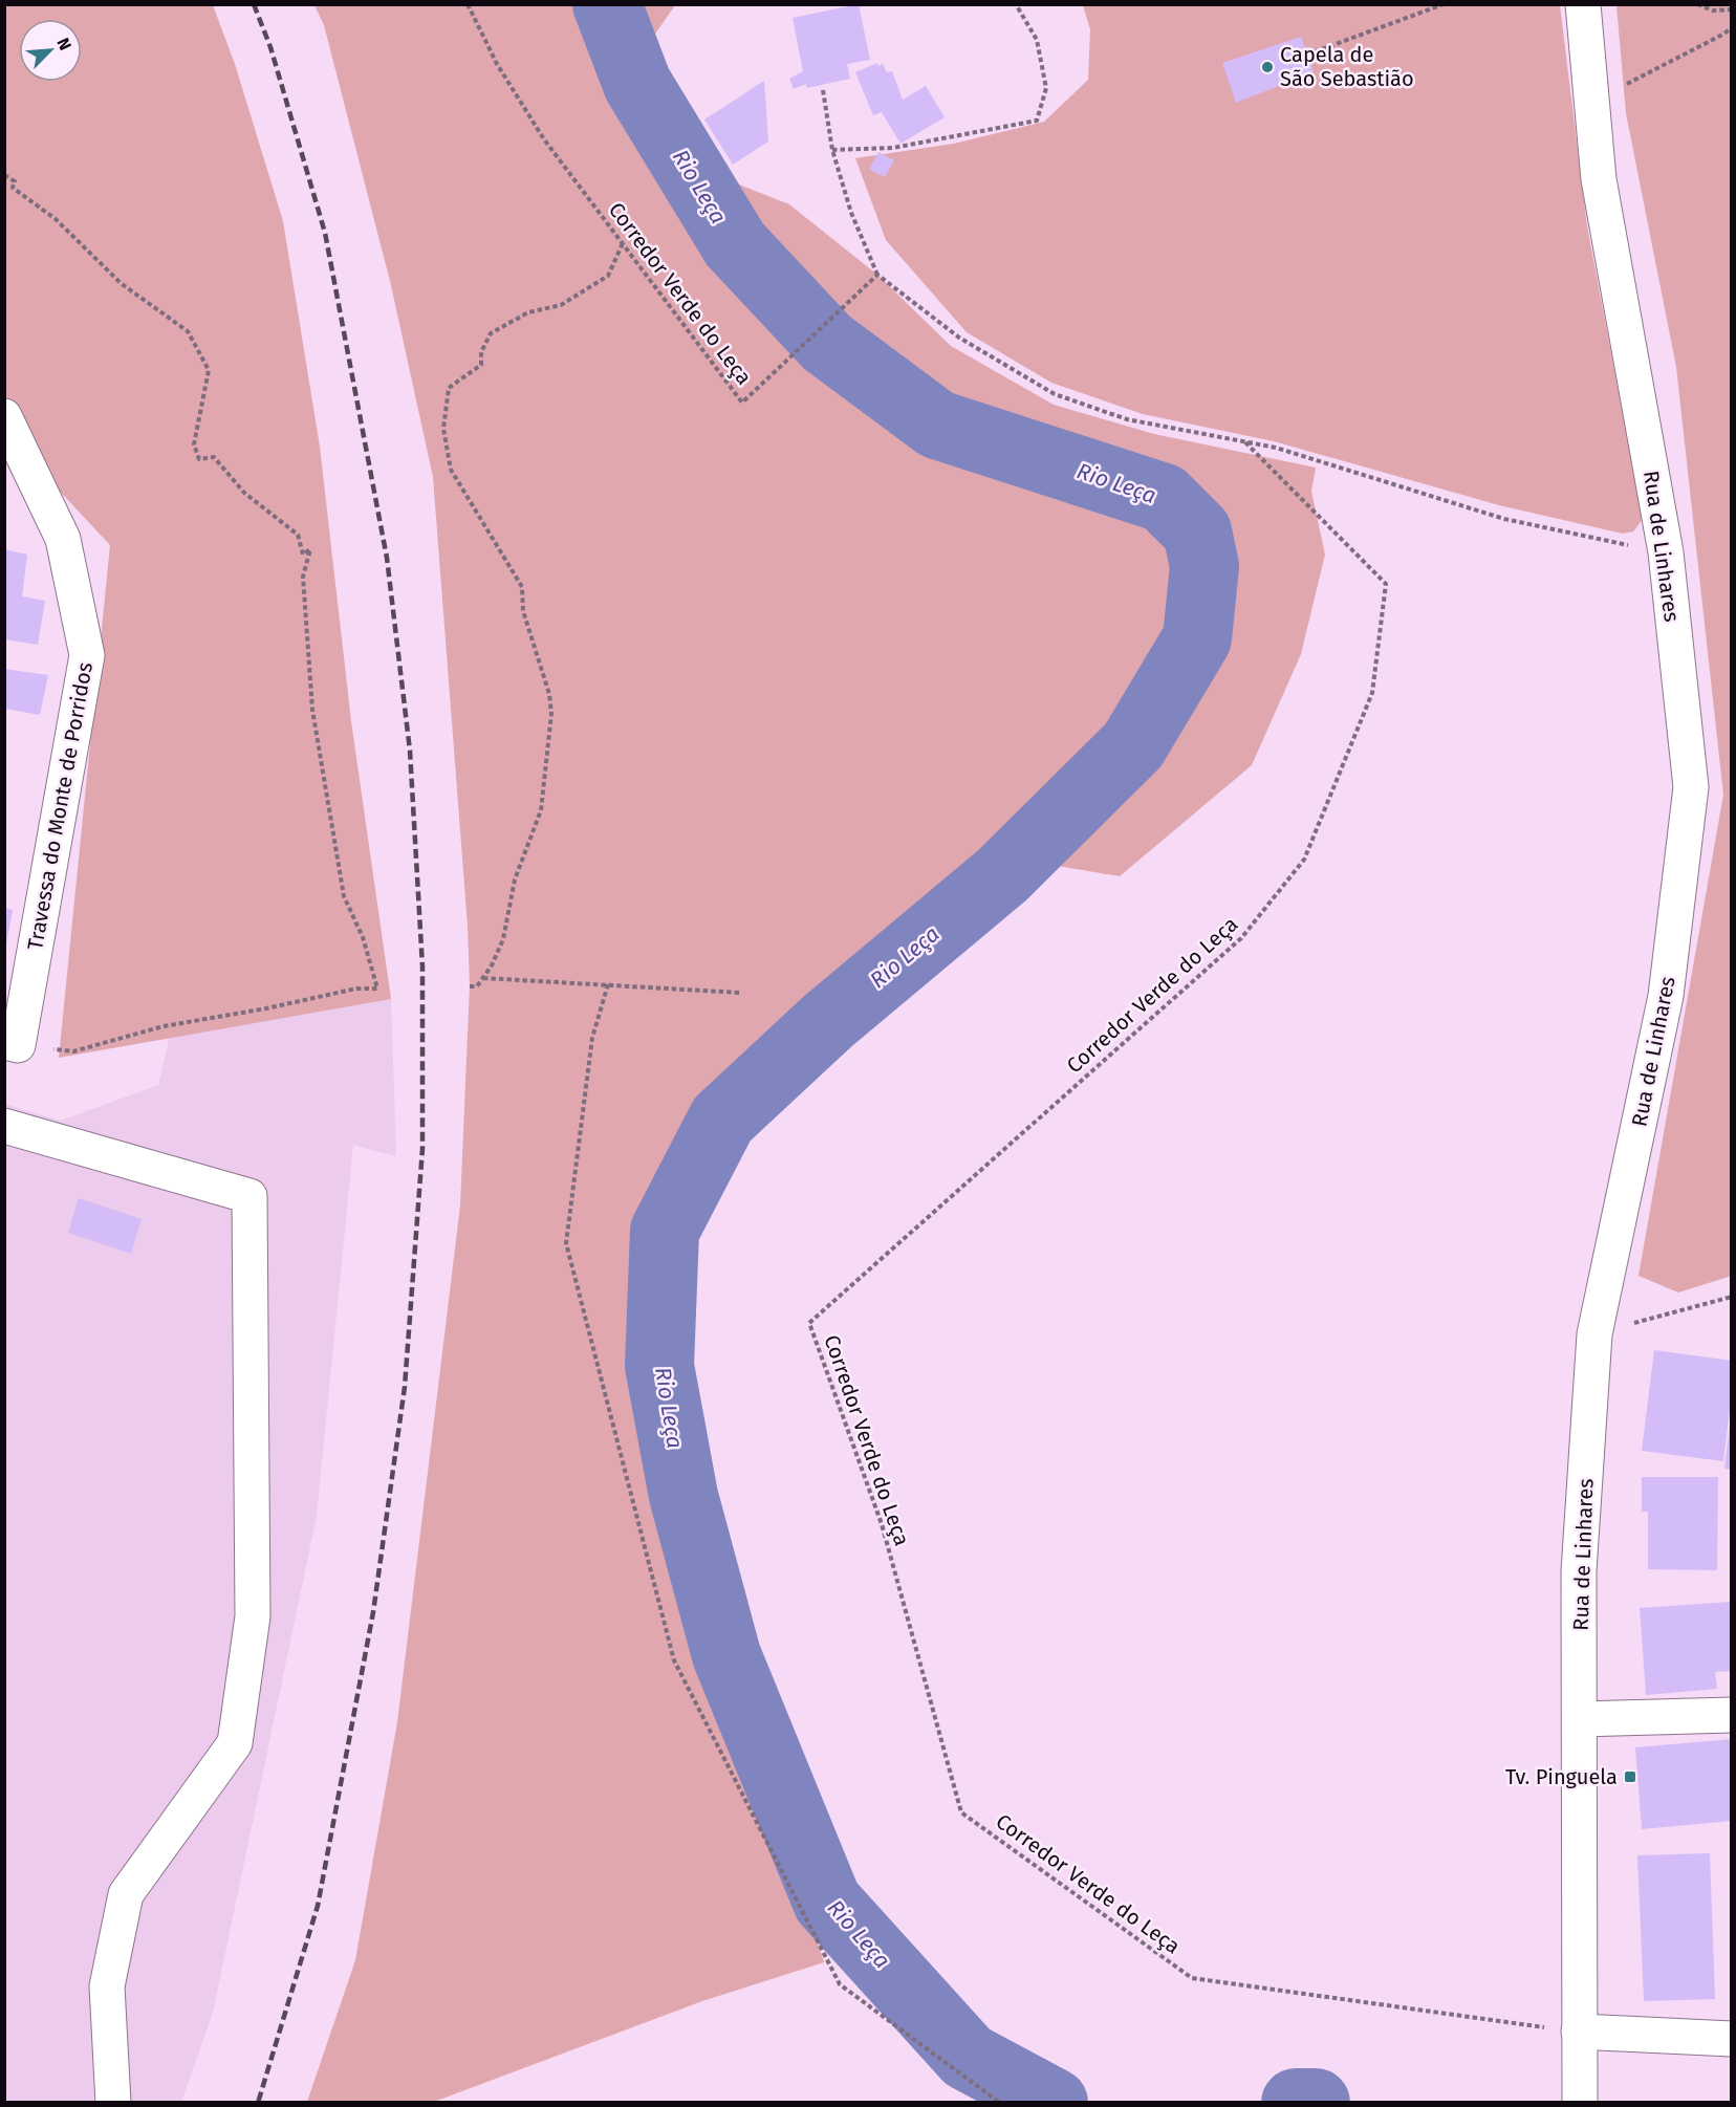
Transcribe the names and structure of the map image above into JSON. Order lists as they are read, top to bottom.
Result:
{
  "streets": {
    "main road": ["Rua de Linhares", "Travessa do Monte de Porridos"],
    "path": ["Corredor Verde do Leça"]
  },
  "crossings": [
    ["Corredor Verde do Leça", "Rua de Linhares"]
  ],
  "water": ["Rio Leça"],
  "places": {
    "other": ["Capela de São Sebastião"],
    "transit": ["Tv. Pinguela"]
  },
  "north": "top right"
}
